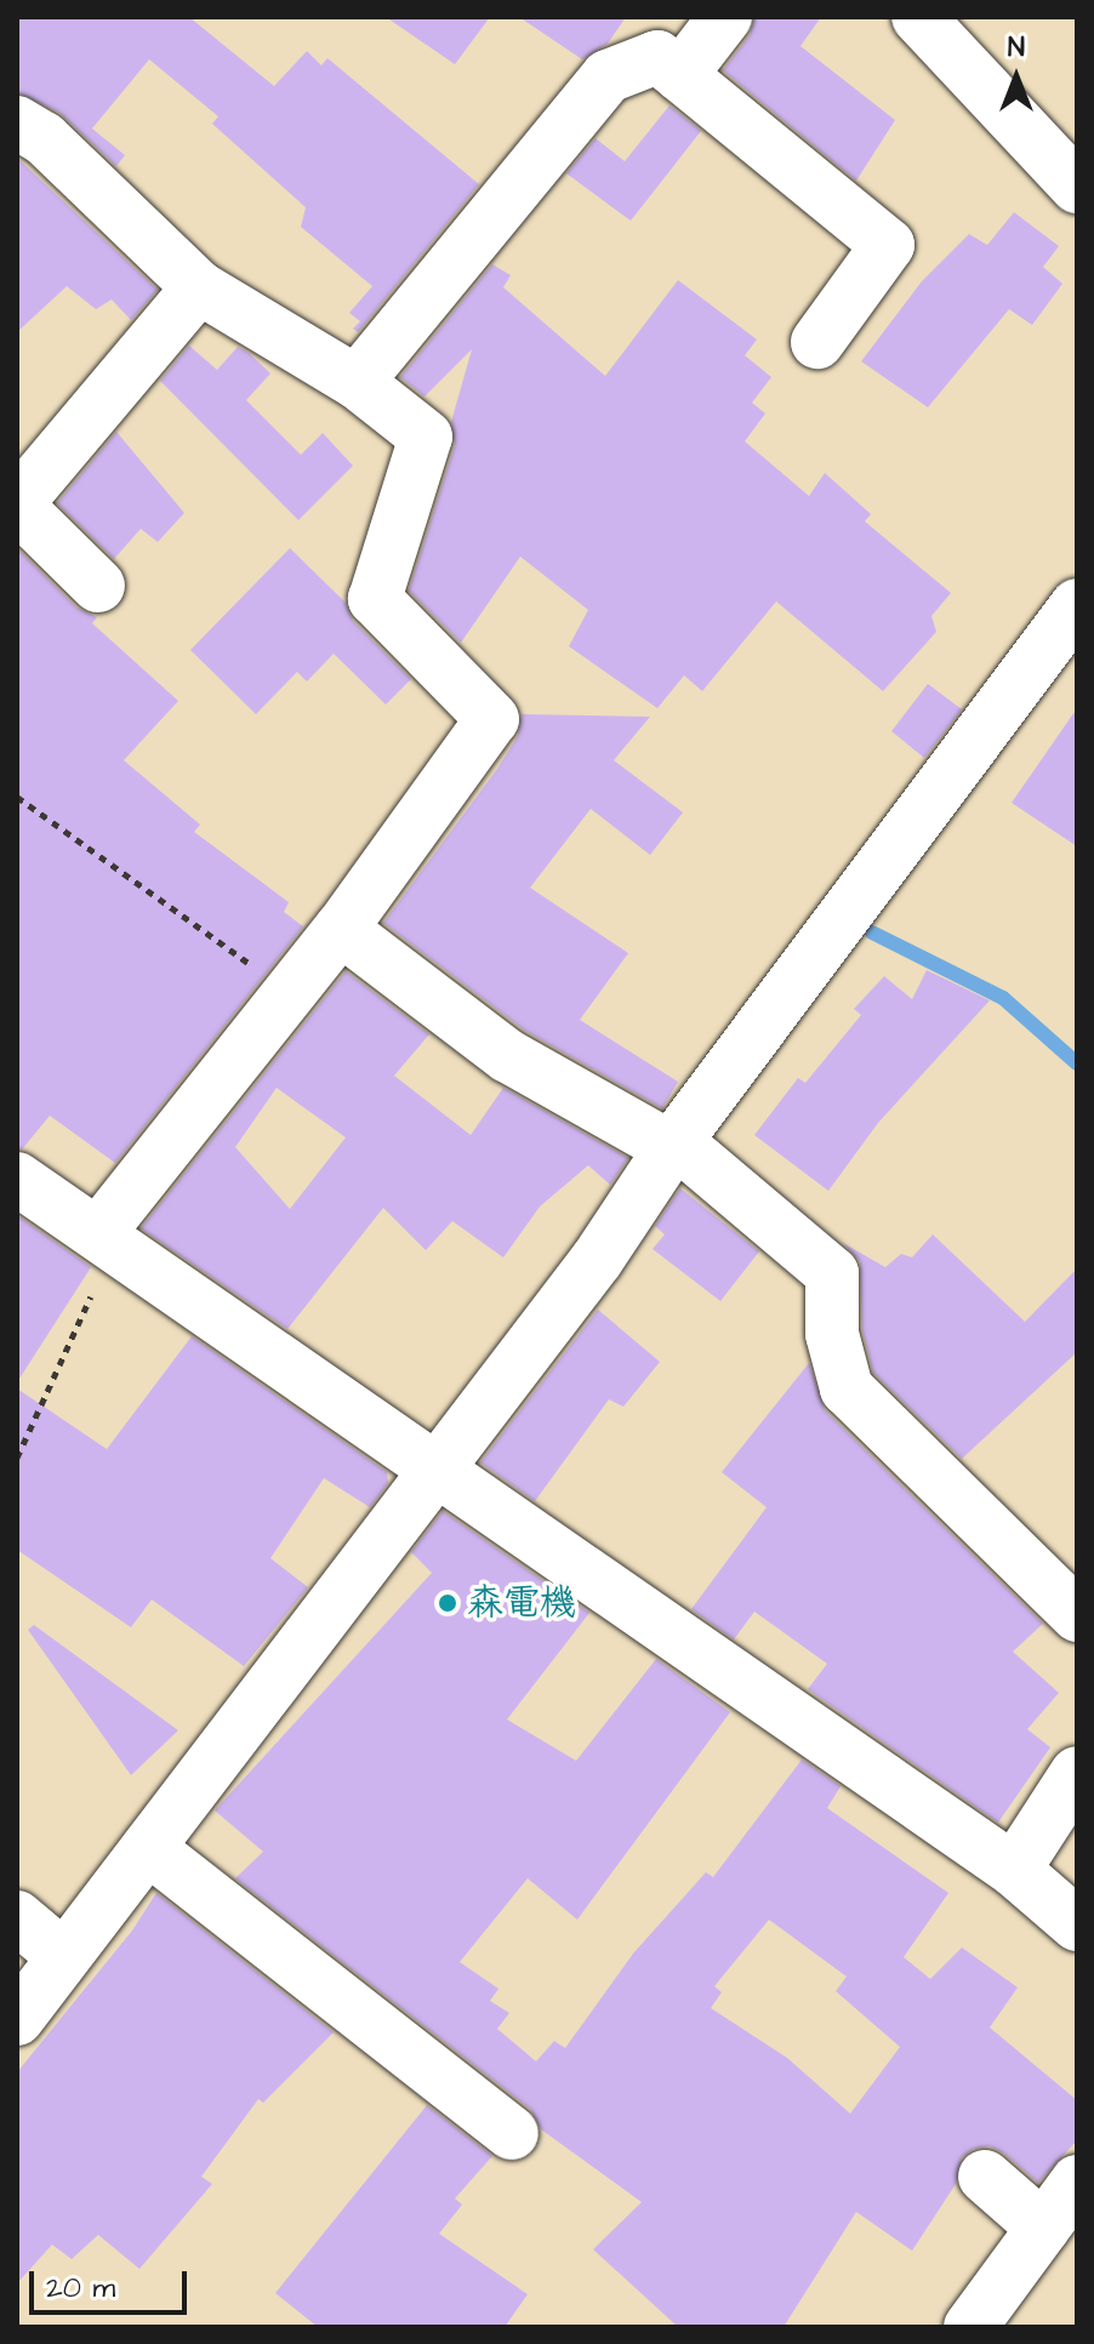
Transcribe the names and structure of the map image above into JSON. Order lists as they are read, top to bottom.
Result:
{
  "places": ["森電機"],
  "scale_bar": "20 m",
  "north": "top"
}
